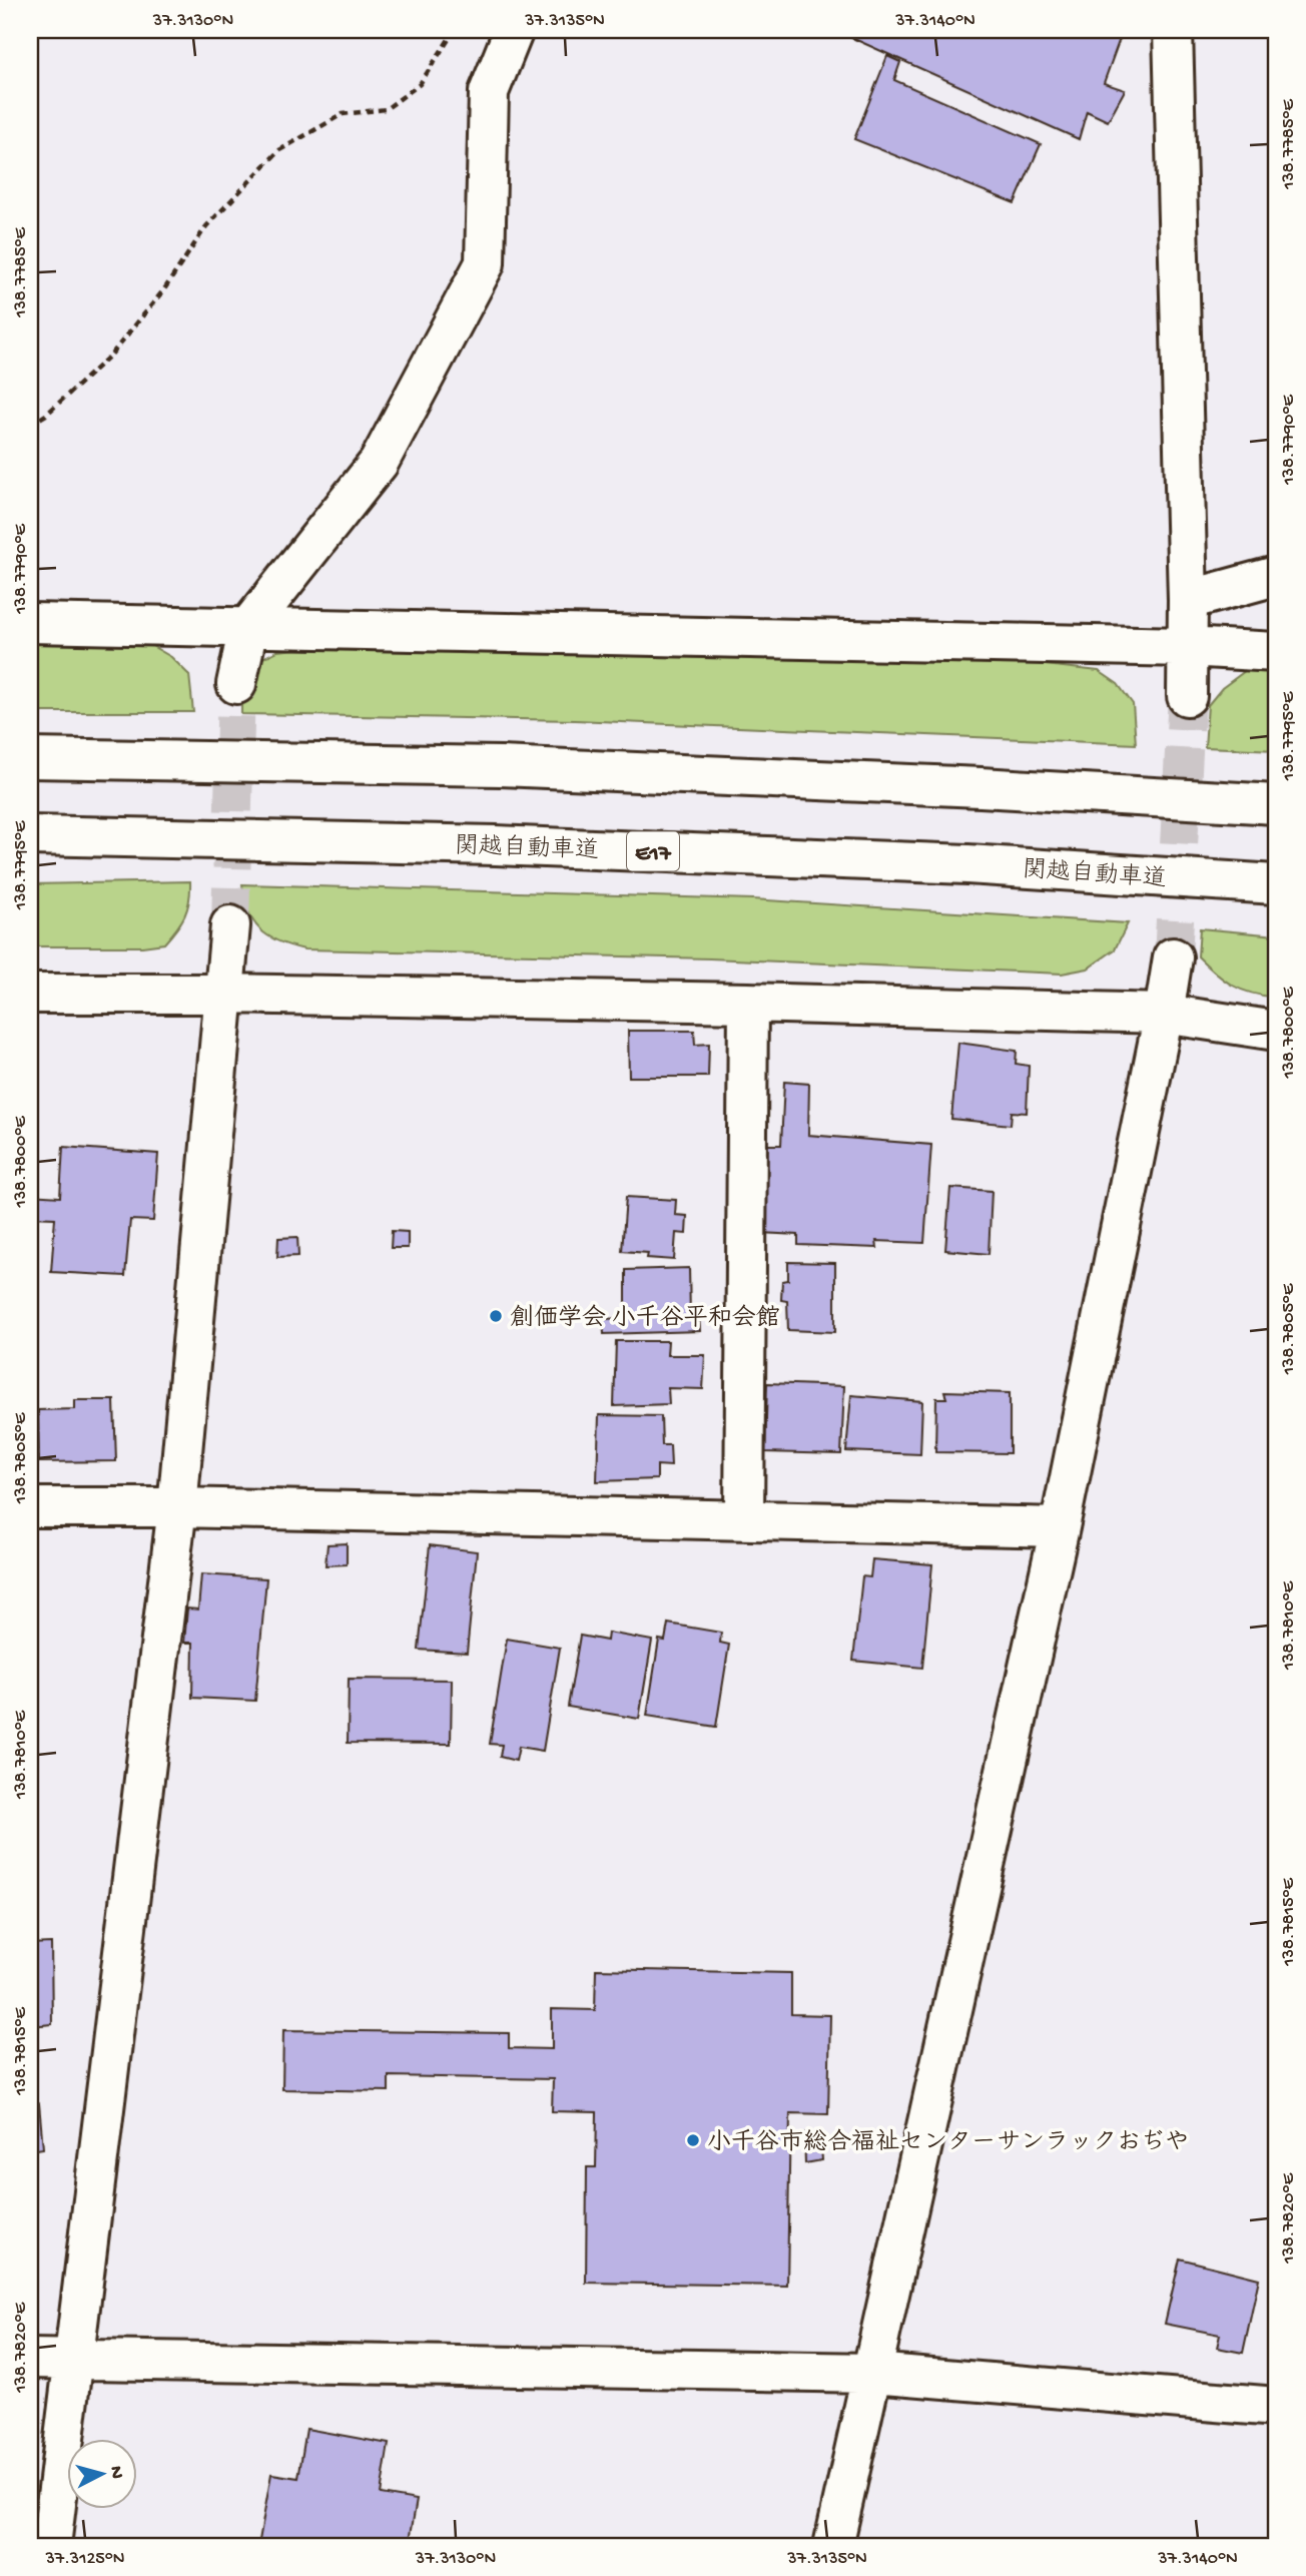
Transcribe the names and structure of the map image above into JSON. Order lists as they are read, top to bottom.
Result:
{
  "streets": {
    "main road": ["関越自動車道", "E17"]
  },
  "places": ["創価学会 小千谷平和会館", "小千谷市総合福祉センターサンラックおぢや"],
  "north": "right",
  "coordinates": [
    "37.3130°N",
    "37.3135°N",
    "37.3140°N",
    "138.7785°E",
    "138.7790°E",
    "138.7795°E",
    "138.7800°E",
    "138.7805°E",
    "138.7810°E",
    "138.7815°E",
    "138.7820°E",
    "37.3125°N"
  ]
}
